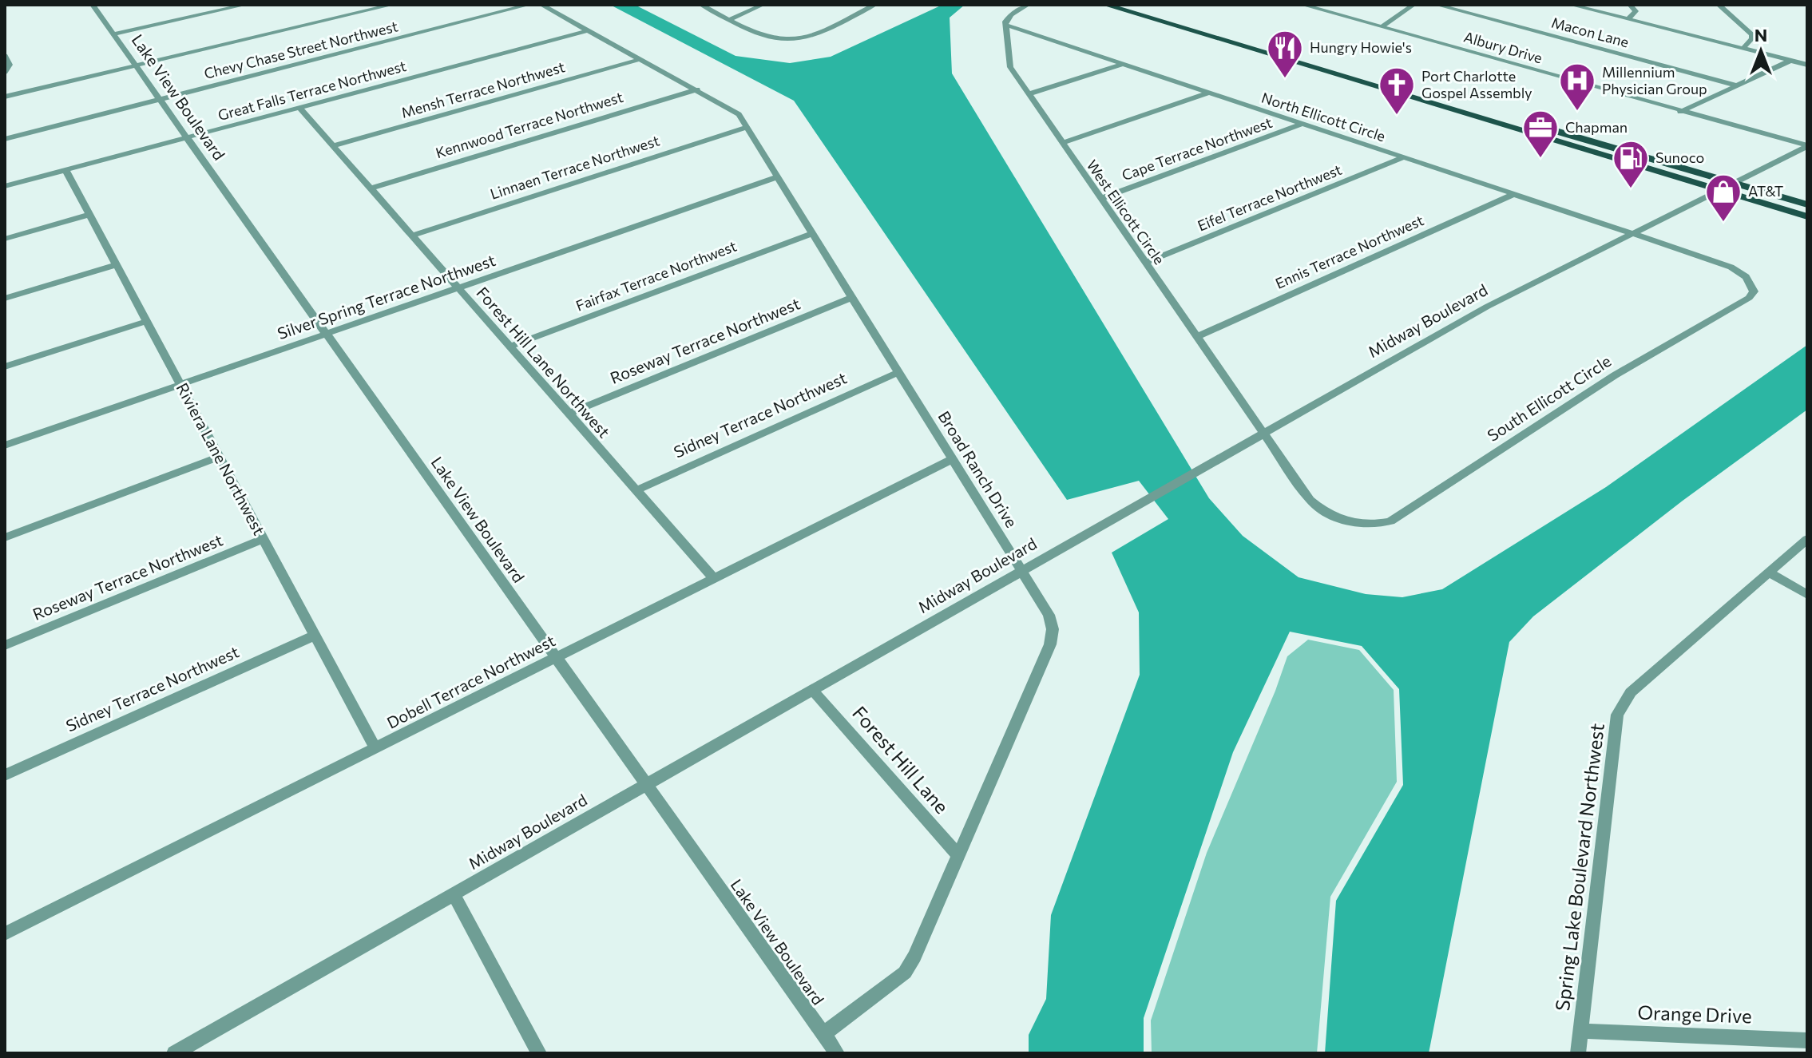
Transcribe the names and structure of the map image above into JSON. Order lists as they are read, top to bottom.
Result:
{
  "streets": {
    "street": [
      "Macon Lane",
      "Albury Drive",
      "Chevy Chase Street Northwest",
      "Mensh Terrace Northwest",
      "Great Falls Terrace Northwest",
      "Lake View Boulevard",
      "North Ellicott Circle",
      "Kennwood Terrace Northwest",
      "Cape Terrace Northwest",
      "Linnaen Terrace Northwest",
      "Eifel Terrace Northwest",
      "West Ellicott Circle",
      "Ennis Terrace Northwest",
      "Fairfax Terrace Northwest",
      "Silver Spring Terrace Northwest",
      "Midway Boulevard",
      "Roseway Terrace Northwest",
      "Forest Hill Lane Northwest",
      "South Ellicott Circle",
      "Sidney Terrace Northwest",
      "Riviera Lane Northwest",
      "Broad Ranch Drive",
      "Dobell Terrace Northwest",
      "Forest Hill Lane",
      "Spring Lake Boulevard Northwest",
      "Orange Drive"
    ]
  },
  "crossings": [
    ["Albury Drive", "Midway Boulevard"],
    ["Chevy Chase Street Northwest", "Lake View Boulevard"],
    ["Mensh Terrace Northwest", "Forest Hill Lane Northwest"],
    ["Mensh Terrace Northwest", "Broad Ranch Drive"],
    ["Great Falls Terrace Northwest", "Lake View Boulevard"],
    ["Great Falls Terrace Northwest", "Forest Hill Lane Northwest"],
    ["Great Falls Terrace Northwest", "Riviera Lane Northwest"],
    ["Great Falls Terrace Northwest", "Broad Ranch Drive"],
    ["Lake View Boulevard", "Silver Spring Terrace Northwest"],
    ["Lake View Boulevard", "Midway Boulevard"],
    ["Lake View Boulevard", "Broad Ranch Drive"],
    ["Lake View Boulevard", "Dobell Terrace Northwest"],
    ["North Ellicott Circle", "Cape Terrace Northwest"],
    ["North Ellicott Circle", "Eifel Terrace Northwest"],
    ["North Ellicott Circle", "West Ellicott Circle"],
    ["North Ellicott Circle", "Ennis Terrace Northwest"],
    ["North Ellicott Circle", "Midway Boulevard"],
    ["North Ellicott Circle", "South Ellicott Circle"],
    ["Kennwood Terrace Northwest", "Forest Hill Lane Northwest"],
    ["Kennwood Terrace Northwest", "Broad Ranch Drive"],
    ["Cape Terrace Northwest", "West Ellicott Circle"],
    ["Linnaen Terrace Northwest", "Forest Hill Lane Northwest"],
    ["Linnaen Terrace Northwest", "Broad Ranch Drive"],
    ["Eifel Terrace Northwest", "West Ellicott Circle"],
    ["West Ellicott Circle", "Ennis Terrace Northwest"],
    ["West Ellicott Circle", "Midway Boulevard"],
    ["West Ellicott Circle", "South Ellicott Circle"],
    ["Fairfax Terrace Northwest", "Forest Hill Lane Northwest"],
    ["Fairfax Terrace Northwest", "Broad Ranch Drive"],
    ["Silver Spring Terrace Northwest", "Forest Hill Lane Northwest"],
    ["Silver Spring Terrace Northwest", "Riviera Lane Northwest"],
    ["Silver Spring Terrace Northwest", "Broad Ranch Drive"],
    ["Midway Boulevard", "South Ellicott Circle"],
    ["Midway Boulevard", "Broad Ranch Drive"],
    ["Midway Boulevard", "Forest Hill Lane"],
    ["Roseway Terrace Northwest", "Forest Hill Lane Northwest"],
    ["Roseway Terrace Northwest", "Riviera Lane Northwest"],
    ["Roseway Terrace Northwest", "Broad Ranch Drive"],
    ["Forest Hill Lane Northwest", "Sidney Terrace Northwest"],
    ["Forest Hill Lane Northwest", "Dobell Terrace Northwest"],
    ["Sidney Terrace Northwest", "Riviera Lane Northwest"],
    ["Sidney Terrace Northwest", "Broad Ranch Drive"],
    ["Riviera Lane Northwest", "Dobell Terrace Northwest"],
    ["Broad Ranch Drive", "Dobell Terrace Northwest"],
    ["Broad Ranch Drive", "Forest Hill Lane"],
    ["Spring Lake Boulevard Northwest", "Orange Drive"]
  ],
  "places": {
    "restaurant": ["Hungry Howie's"],
    "hospital": ["Millennium Physician Group"],
    "church": ["Port Charlotte Gospel Assembly"],
    "office": ["Chapman"],
    "fuel station": ["Sunoco"],
    "shop": ["AT&T"]
  },
  "north": "top"
}
